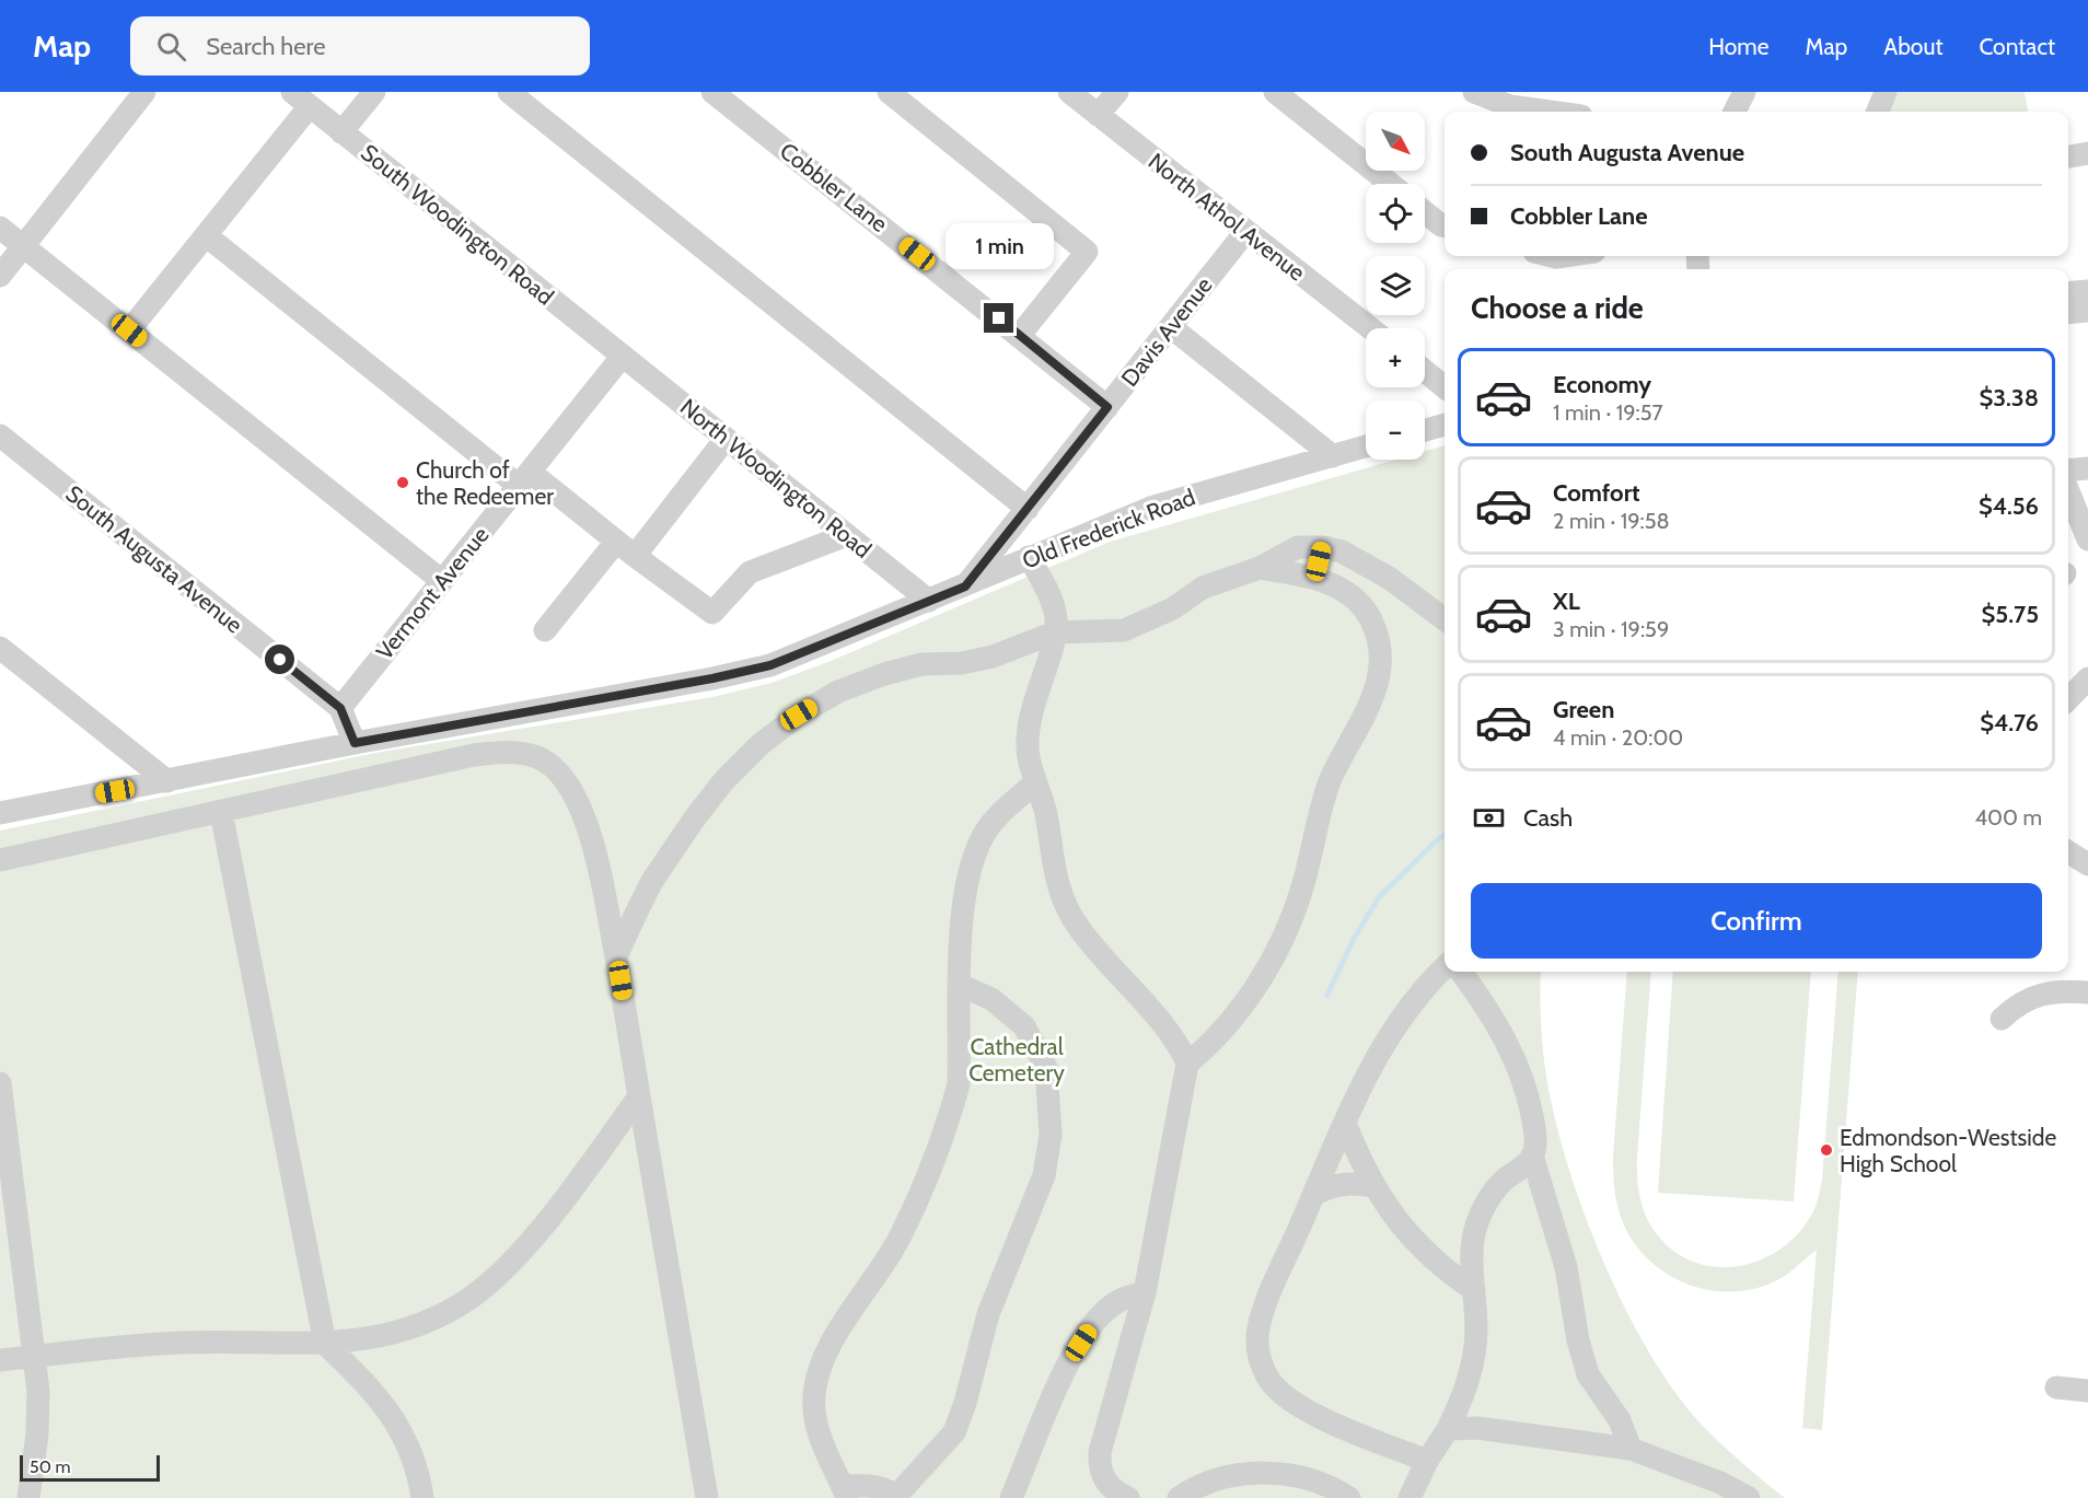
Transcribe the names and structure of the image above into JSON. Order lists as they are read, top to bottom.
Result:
{
  "streets": {
    "street": [
      "Cobbler Lane",
      "North Athol Avenue",
      "South Woodington Road",
      "Davis Avenue",
      "North Woodington Road",
      "Old Frederick Road",
      "South Augusta Avenue",
      "Vermont Avenue"
    ]
  },
  "crossings": [
    ["Cobbler Lane", "Davis Avenue"],
    ["North Athol Avenue", "Davis Avenue"],
    ["South Woodington Road", "North Woodington Road"],
    ["South Woodington Road", "Vermont Avenue"],
    ["Davis Avenue", "Old Frederick Road"],
    ["North Woodington Road", "Old Frederick Road"],
    ["North Woodington Road", "Vermont Avenue"],
    ["Old Frederick Road", "South Augusta Avenue"],
    ["South Augusta Avenue", "Vermont Avenue"]
  ],
  "parks": ["Cathedral Cemetery"],
  "places": ["Church of the Redeemer", "Edmondson-Westside High School"],
  "scale_bar": "50 m",
  "north": "bottom right",
  "page": {
    "header": "Map",
    "search": "Search here",
    "nav": [
      "Home",
      "Map",
      "About",
      "Contact"
    ],
    "map_buttons": ["+", "−"],
    "banner": ["South Augusta Avenue", "Cobbler Lane"],
    "bubble": "1 min",
    "heading": "Choose a ride",
    "list": [
      {
        "name": "Economy",
        "note": "1 min · 19:57",
        "value": "$3.38"
      },
      {
        "name": "Comfort",
        "note": "2 min · 19:58",
        "value": "$4.56"
      },
      {
        "name": "XL",
        "note": "3 min · 19:59",
        "value": "$5.75"
      },
      {
        "name": "Green",
        "note": "4 min · 20:00",
        "value": "$4.76"
      }
    ],
    "pay": ["Cash", "400 m"],
    "buttons": "Confirm",
    "scale": "50 m"
  }
}
